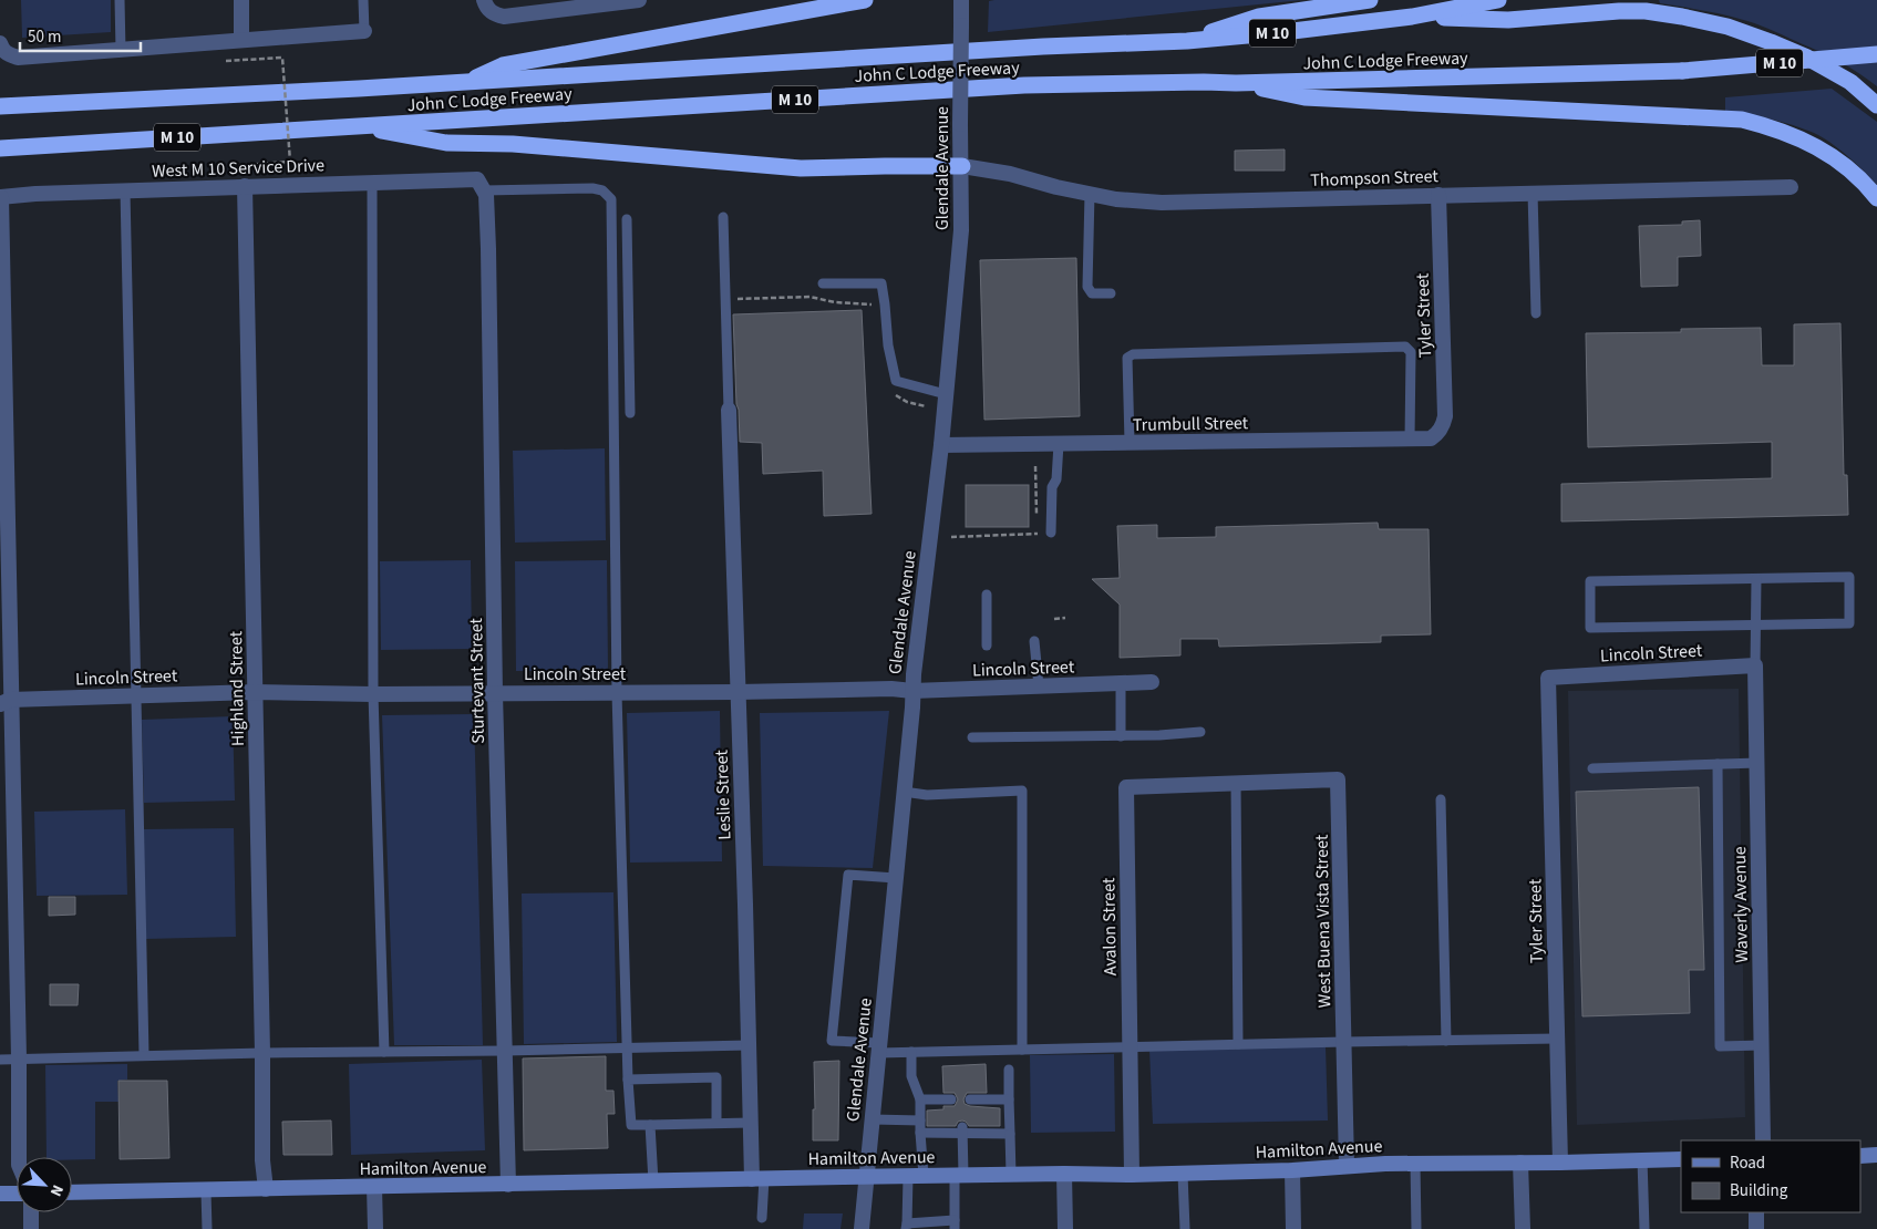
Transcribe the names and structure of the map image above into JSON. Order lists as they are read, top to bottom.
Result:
{
  "streets": {
    "highway": ["M 10", "John C Lodge Freeway"],
    "main road": ["Hamilton Avenue"],
    "street": [
      "West M 10 Service Drive",
      "Glendale Avenue",
      "Thompson Street",
      "Tyler Street",
      "Trumbull Street",
      "Lincoln Street",
      "Sturtevant Street",
      "Highland Street",
      "Leslie Street",
      "Waverly Avenue",
      "West Buena Vista Street",
      "Avalon Street"
    ]
  },
  "crossings": [
    ["West M 10 Service Drive", "Sturtevant Street"],
    ["West M 10 Service Drive", "Highland Street"],
    ["Glendale Avenue", "Thompson Street"],
    ["Glendale Avenue", "Trumbull Street"],
    ["Glendale Avenue", "Lincoln Street"],
    ["Glendale Avenue", "Hamilton Avenue"],
    ["Thompson Street", "Tyler Street"],
    ["Tyler Street", "Trumbull Street"],
    ["Tyler Street", "Lincoln Street"],
    ["Tyler Street", "Hamilton Avenue"],
    ["Lincoln Street", "Sturtevant Street"],
    ["Lincoln Street", "Highland Street"],
    ["Lincoln Street", "Leslie Street"],
    ["Lincoln Street", "Waverly Avenue"],
    ["Sturtevant Street", "Hamilton Avenue"],
    ["Highland Street", "Hamilton Avenue"],
    ["Leslie Street", "Hamilton Avenue"],
    ["West Buena Vista Street", "Avalon Street"],
    ["West Buena Vista Street", "Hamilton Avenue"],
    ["Avalon Street", "Hamilton Avenue"]
  ],
  "legend": ["Road", "Building"],
  "scale_bar": "50 m",
  "north": "bottom right"
}
